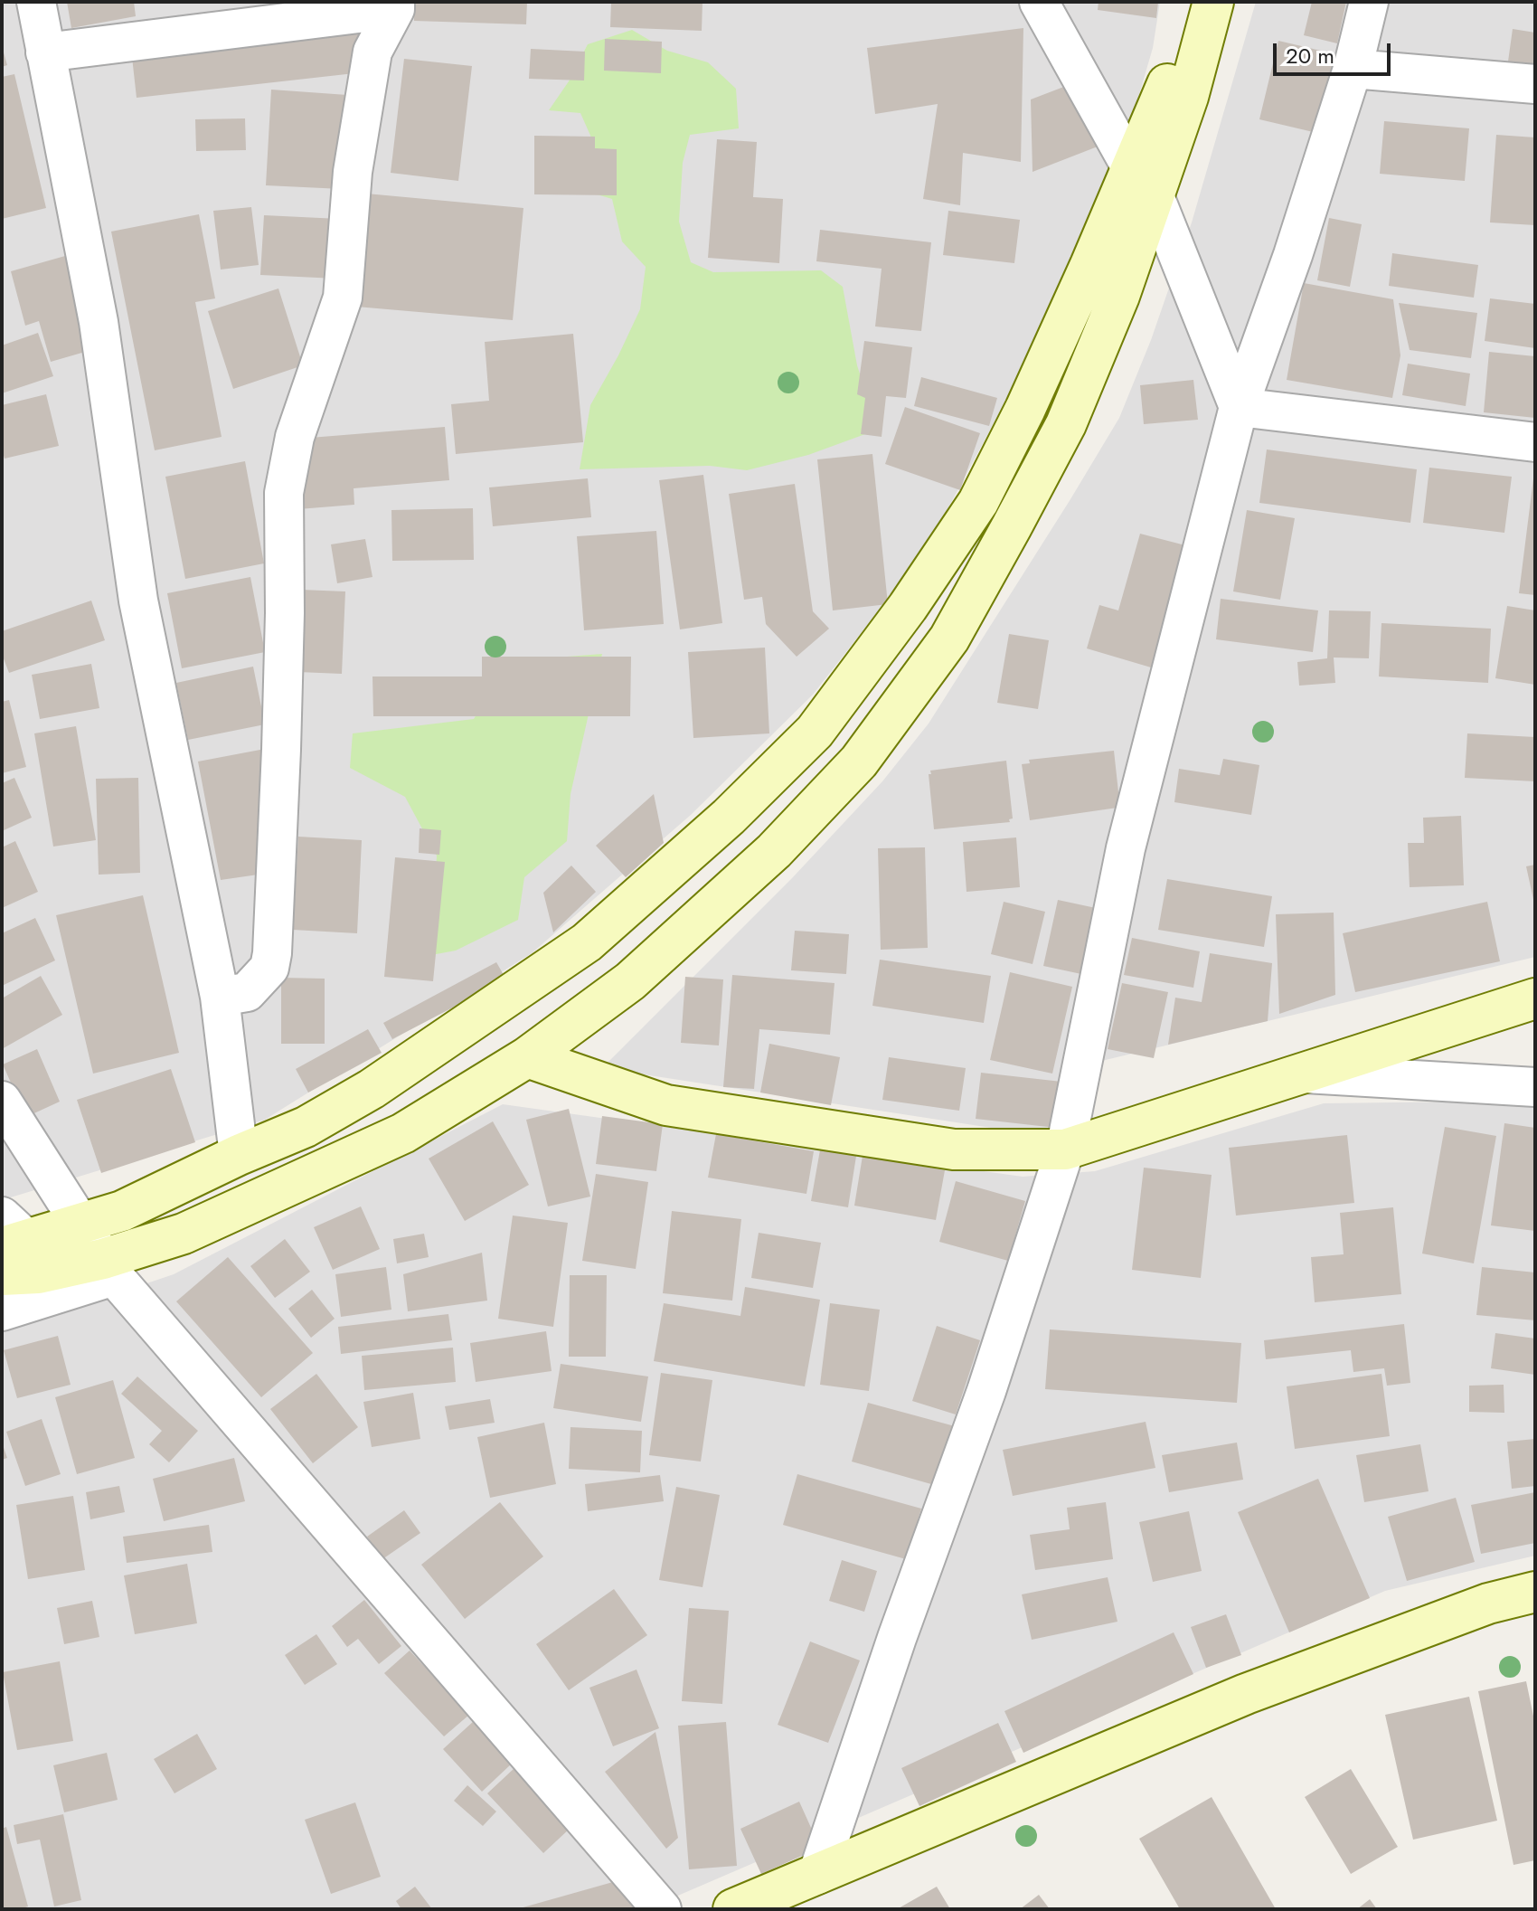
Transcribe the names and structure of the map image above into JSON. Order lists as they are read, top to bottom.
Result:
{
  "scale_bar": "20 m"
}
